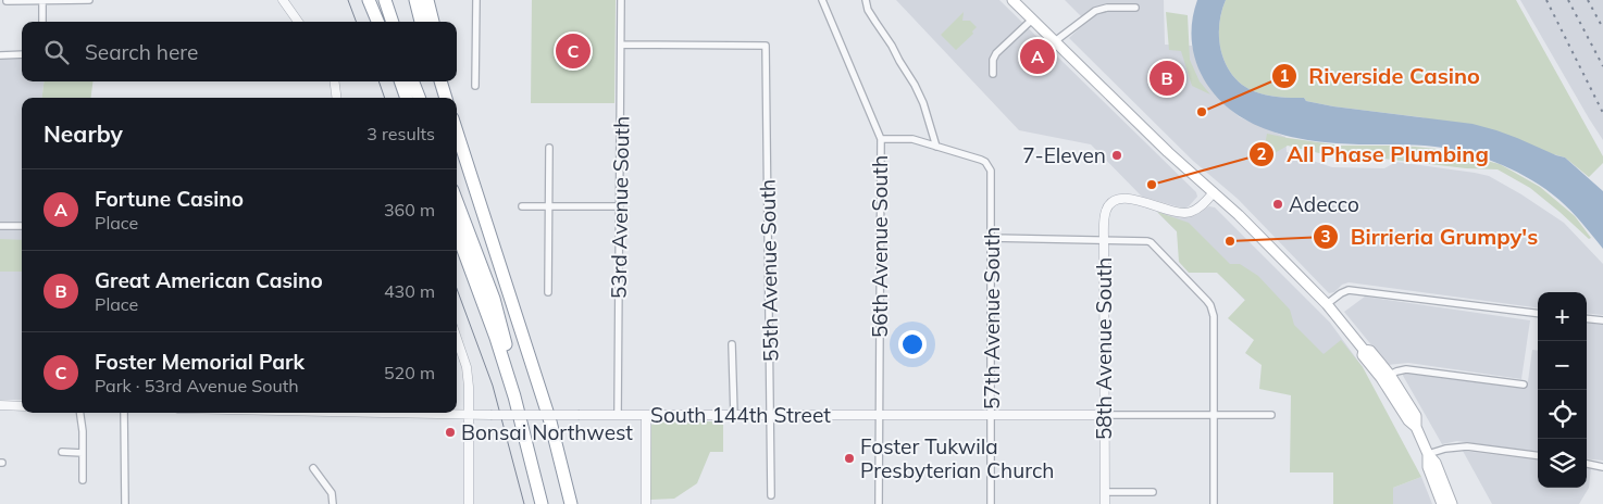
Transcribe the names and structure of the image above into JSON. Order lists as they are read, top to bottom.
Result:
{
  "streets": {
    "street": [
      "53rd Avenue South",
      "56th Avenue South",
      "55th Avenue South",
      "57th Avenue South",
      "58th Avenue South",
      "South 144th Street"
    ]
  },
  "crossings": [
    ["53rd Avenue South", "55th Avenue South"],
    ["53rd Avenue South", "South 144th Street"],
    ["56th Avenue South", "South 144th Street"],
    ["55th Avenue South", "South 144th Street"],
    ["57th Avenue South", "South 144th Street"],
    ["58th Avenue South", "South 144th Street"]
  ],
  "places": [
    "Riverside Casino",
    "7-Eleven",
    "All Phase Plumbing",
    "Adecco",
    "Birrieria Grumpy's",
    "Bonsai Northwest",
    "Foster Tukwila Presbyterian Church"
  ],
  "page": {
    "search": "Search here",
    "pins": ["C", "A", "B"],
    "heading": ["Nearby", "3 results"],
    "list": [
      {
        "mark": "A",
        "name": "Fortune Casino",
        "note": "Place",
        "value": "360 m"
      },
      {
        "mark": "B",
        "name": "Great American Casino",
        "note": "Place",
        "value": "430 m"
      },
      {
        "mark": "C",
        "name": "Foster Memorial Park",
        "note": "Park · 53rd Avenue South",
        "value": "520 m"
      }
    ],
    "map_buttons": ["+", "−"]
  }
}
